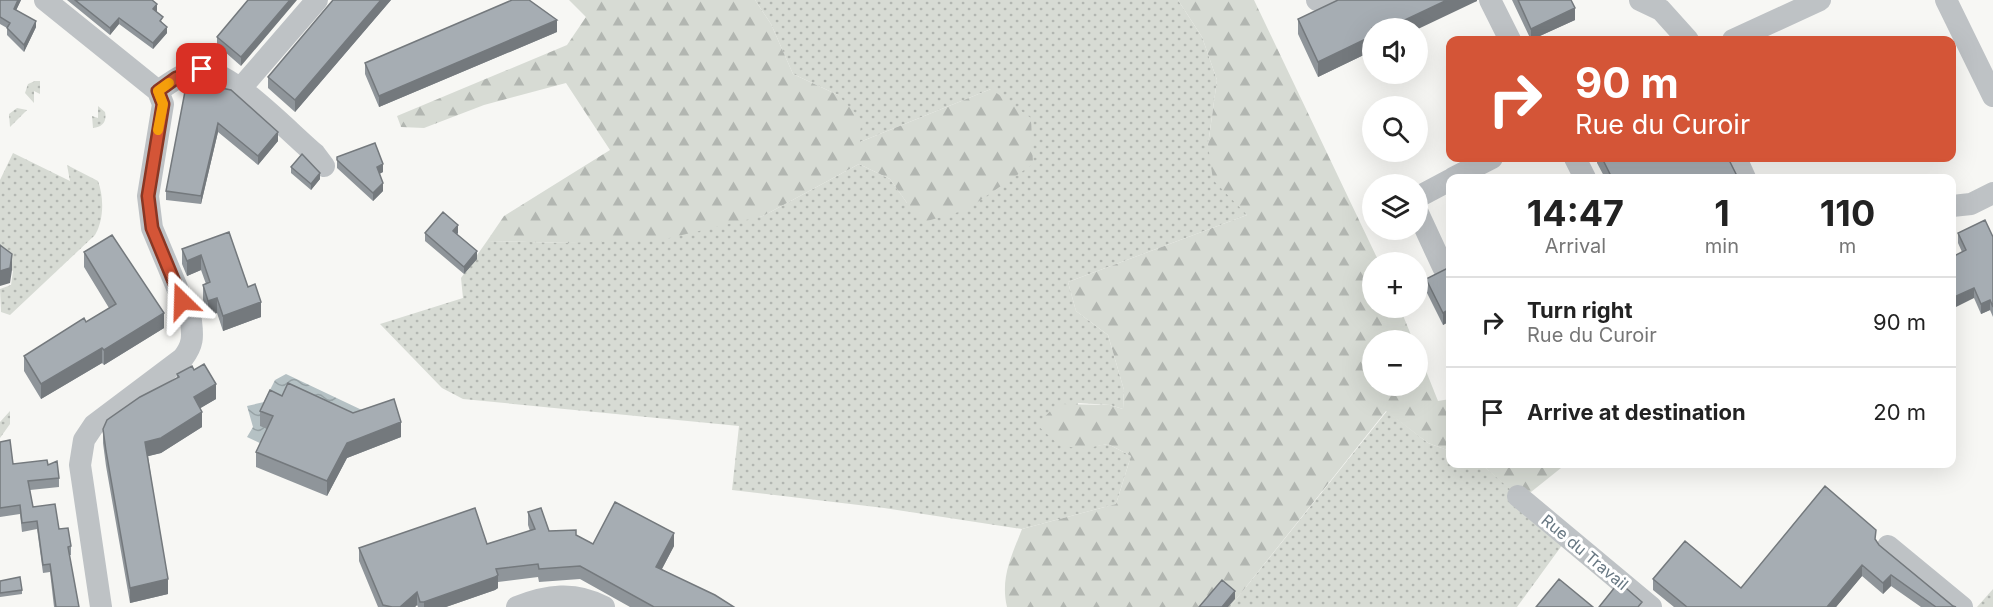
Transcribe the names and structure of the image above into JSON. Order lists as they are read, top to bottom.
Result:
{
  "streets": {
    "street": ["Rue du Travail"]
  },
  "page": {
    "map_buttons": ["+", "−"],
    "turn": ["90 m", "Rue du Curoir"],
    "eta": [
      "14:47",
      "Arrival",
      "1",
      "min",
      "110",
      "m"
    ],
    "list": [
      {
        "name": "Turn right",
        "note": "Rue du Curoir",
        "value": "90 m"
      },
      {
        "name": "Arrive at destination",
        "value": "20 m"
      }
    ]
  }
}
